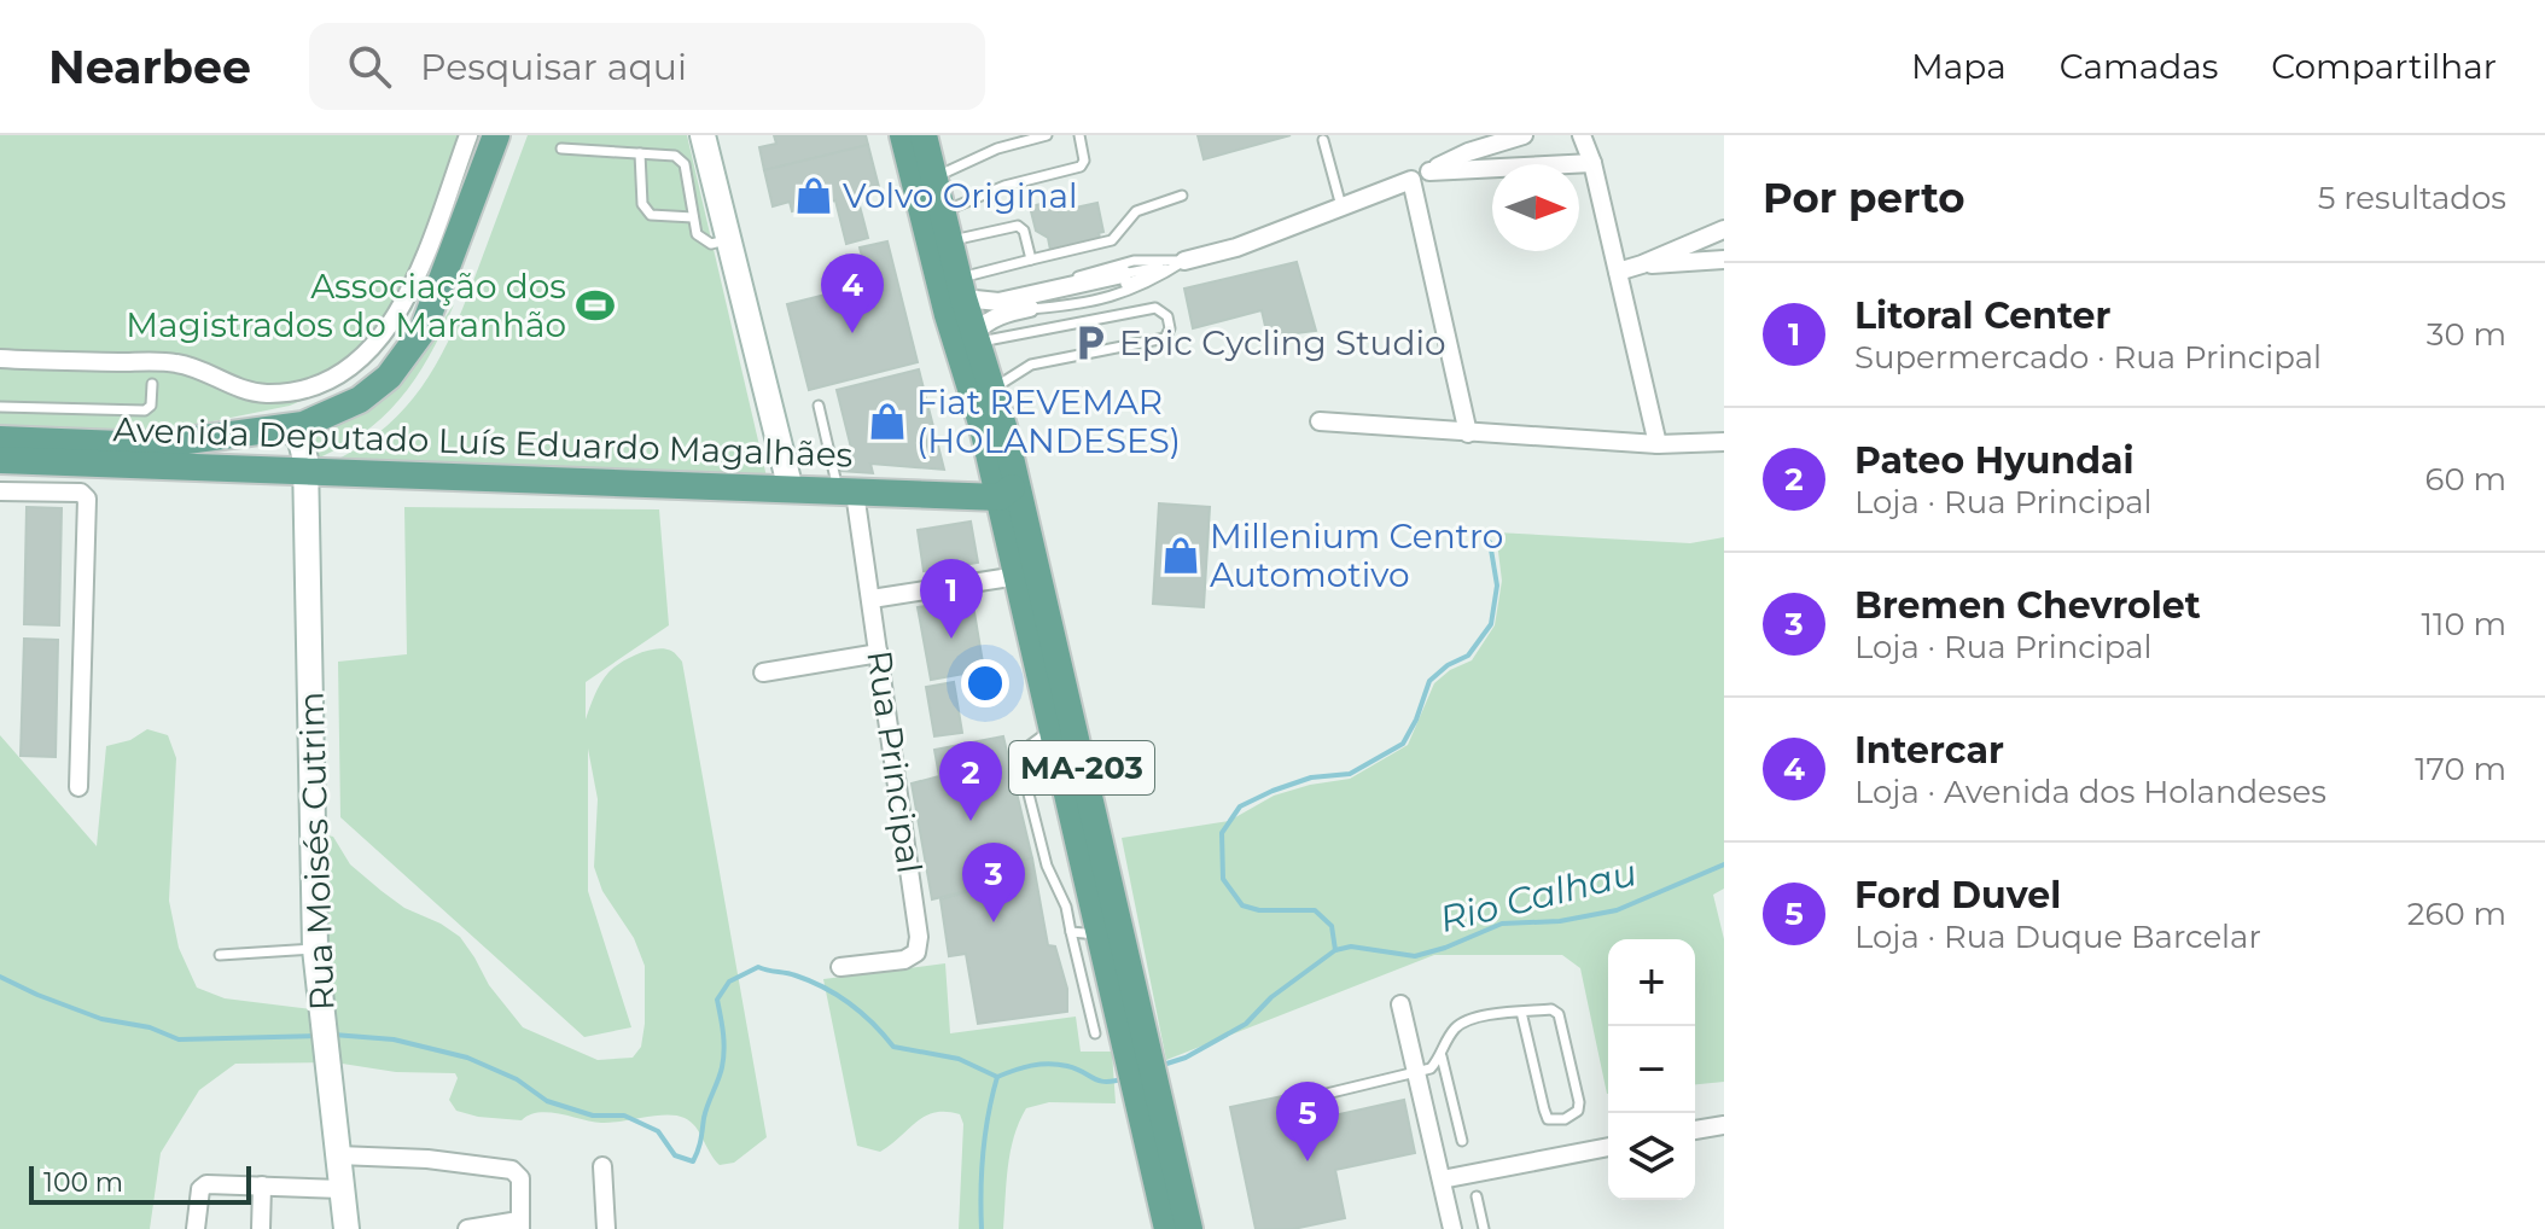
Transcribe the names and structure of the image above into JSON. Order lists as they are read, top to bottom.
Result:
{
  "streets": {
    "main road": ["Avenida Deputado Luís Eduardo Magalhães", "MA-203"],
    "street": ["Rua Principal", "Rua Moisés Cutrim"]
  },
  "crossings": [
    ["Avenida Deputado Luís Eduardo Magalhães", "Rua Principal"],
    ["Avenida Deputado Luís Eduardo Magalhães", "MA-203"],
    ["Avenida Deputado Luís Eduardo Magalhães", "Rua Moisés Cutrim"]
  ],
  "water": ["Rio Calhau"],
  "places": {
    "shop": ["Volvo Original", "Fiat REVEMAR (HOLANDESES)", "Millenium Centro Automotivo"],
    "sports": ["Associação dos Magistrados do Maranhão"],
    "parking": ["Epic Cycling Studio"]
  },
  "scale_bar": "100 m",
  "north": "right",
  "page": {
    "header": "Nearbee",
    "search": "Pesquisar aqui",
    "nav": ["Mapa", "Camadas", "Compartilhar"],
    "heading": ["Por perto", "5 resultados"],
    "pins": [
      "4",
      "1",
      "2",
      "3",
      "5"
    ],
    "list": [
      {
        "mark": "1",
        "name": "Litoral Center",
        "note": "Supermercado · Rua Principal",
        "value": "30 m"
      },
      {
        "mark": "2",
        "name": "Pateo Hyundai",
        "note": "Loja · Rua Principal",
        "value": "60 m"
      },
      {
        "mark": "3",
        "name": "Bremen Chevrolet",
        "note": "Loja · Rua Principal",
        "value": "110 m"
      },
      {
        "mark": "4",
        "name": "Intercar",
        "note": "Loja · Avenida dos Holandeses",
        "value": "170 m"
      },
      {
        "mark": "5",
        "name": "Ford Duvel",
        "note": "Loja · Rua Duque Barcelar",
        "value": "260 m"
      }
    ],
    "map_buttons": ["+", "−"],
    "scale": "100 m"
  }
}
